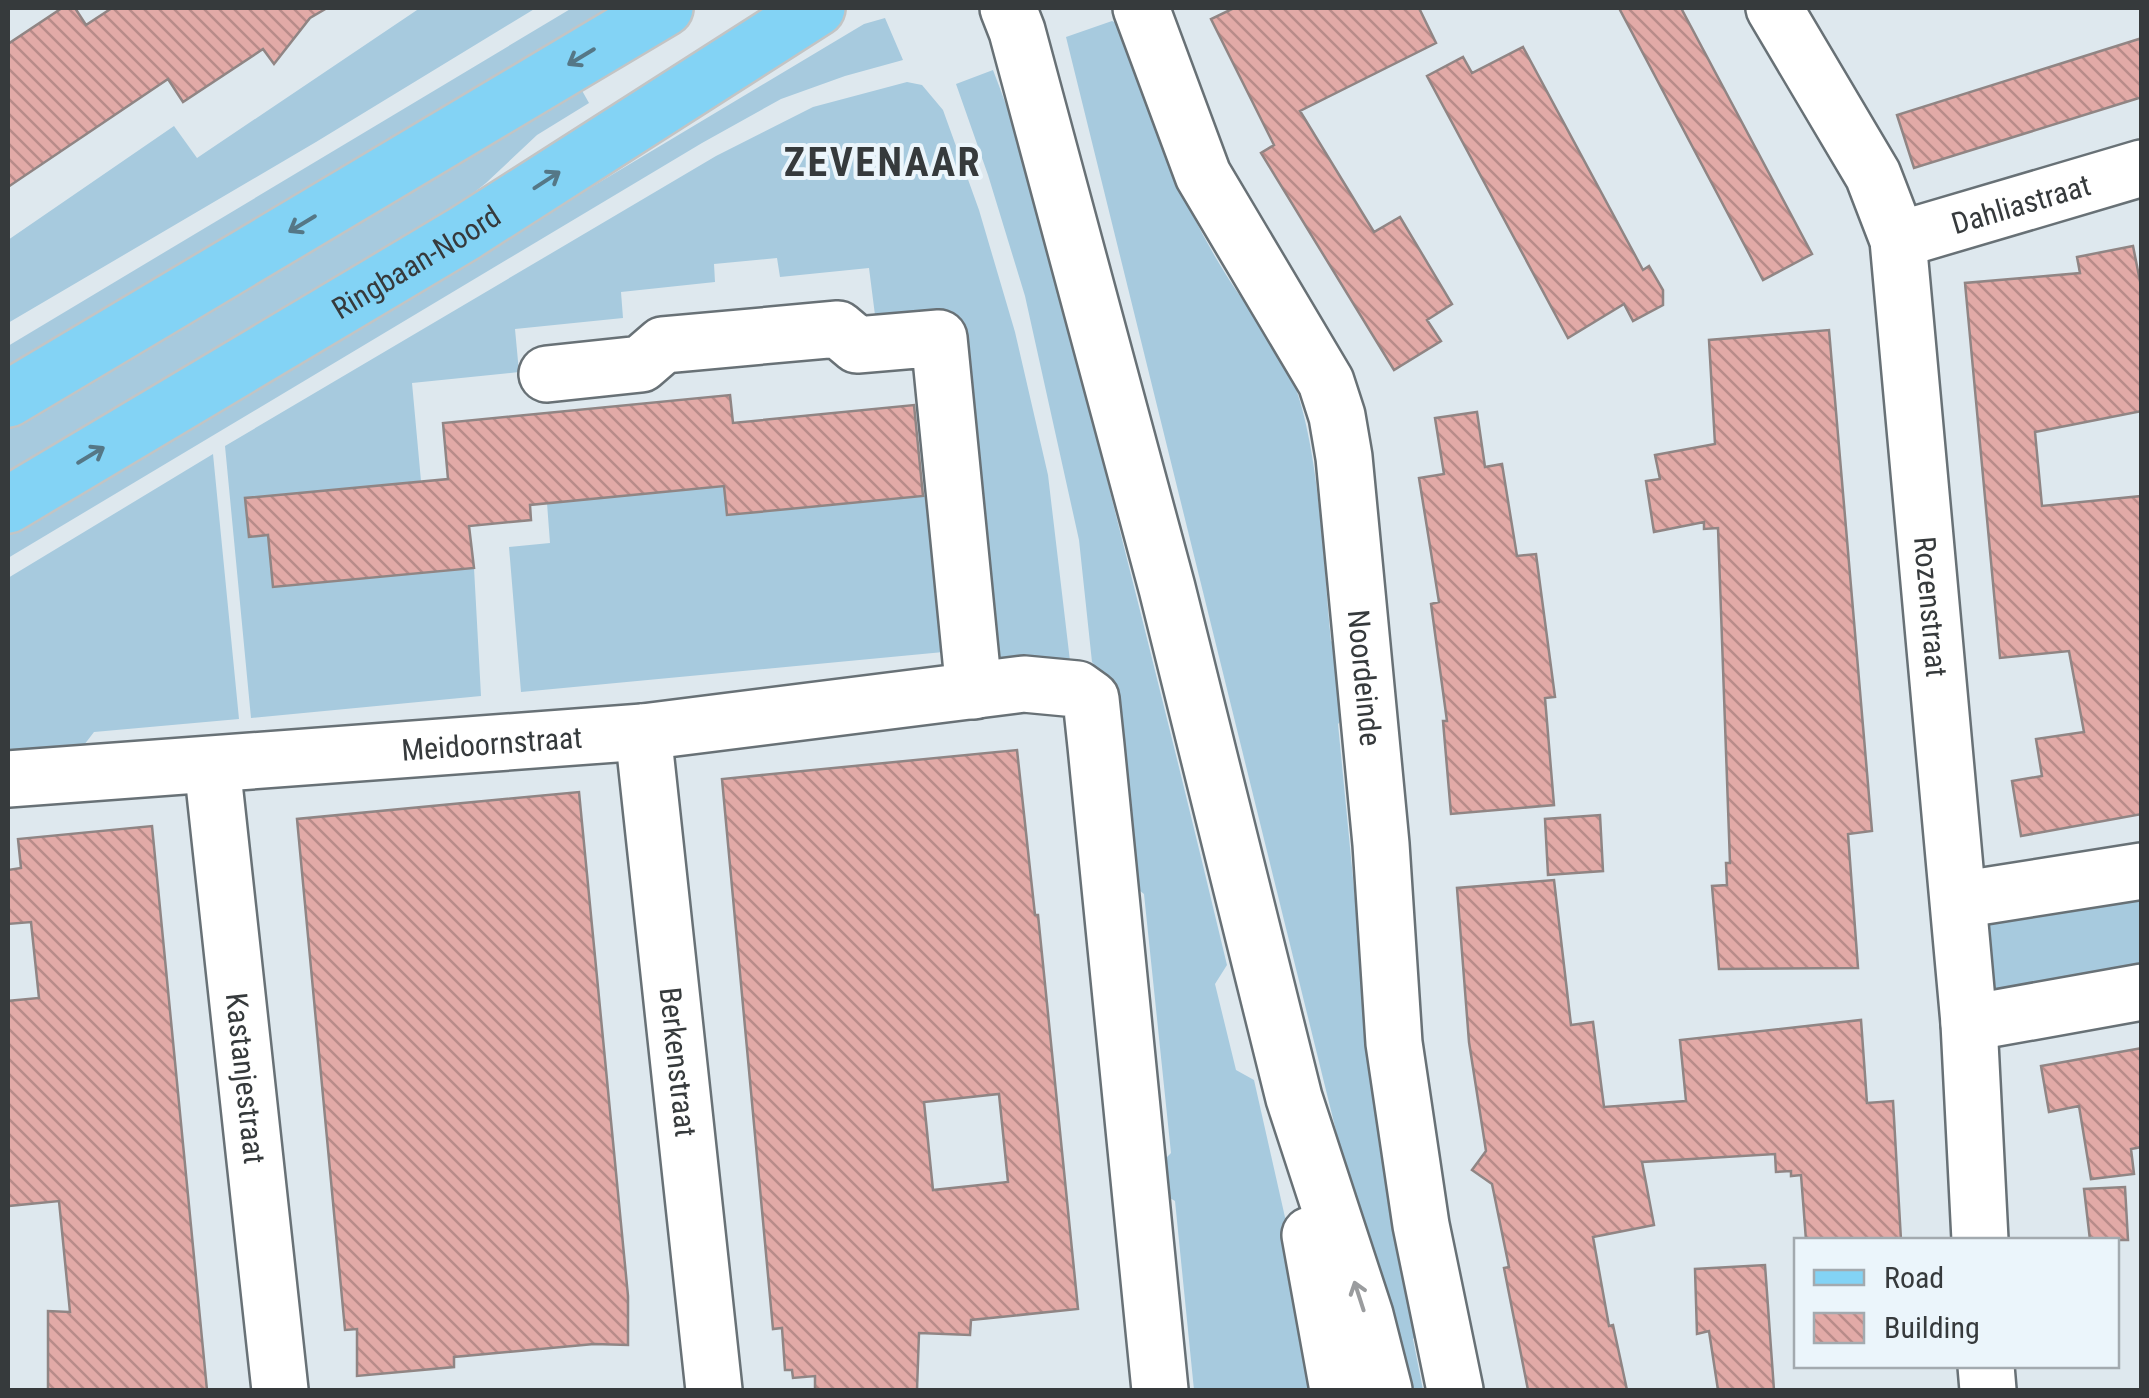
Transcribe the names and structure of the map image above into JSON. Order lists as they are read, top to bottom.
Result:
{
  "streets": {
    "main road": ["Ringbaan-Noord"],
    "street": [
      "Dahliastraat",
      "Rozenstraat",
      "Noordeinde",
      "Meidoornstraat",
      "Berkenstraat",
      "Kastanjestraat"
    ]
  },
  "crossings": [
    ["Dahliastraat", "Rozenstraat"],
    ["Meidoornstraat", "Berkenstraat"],
    ["Meidoornstraat", "Kastanjestraat"]
  ],
  "districts": ["ZEVENAAR"],
  "legend": ["Road", "Building"]
}
